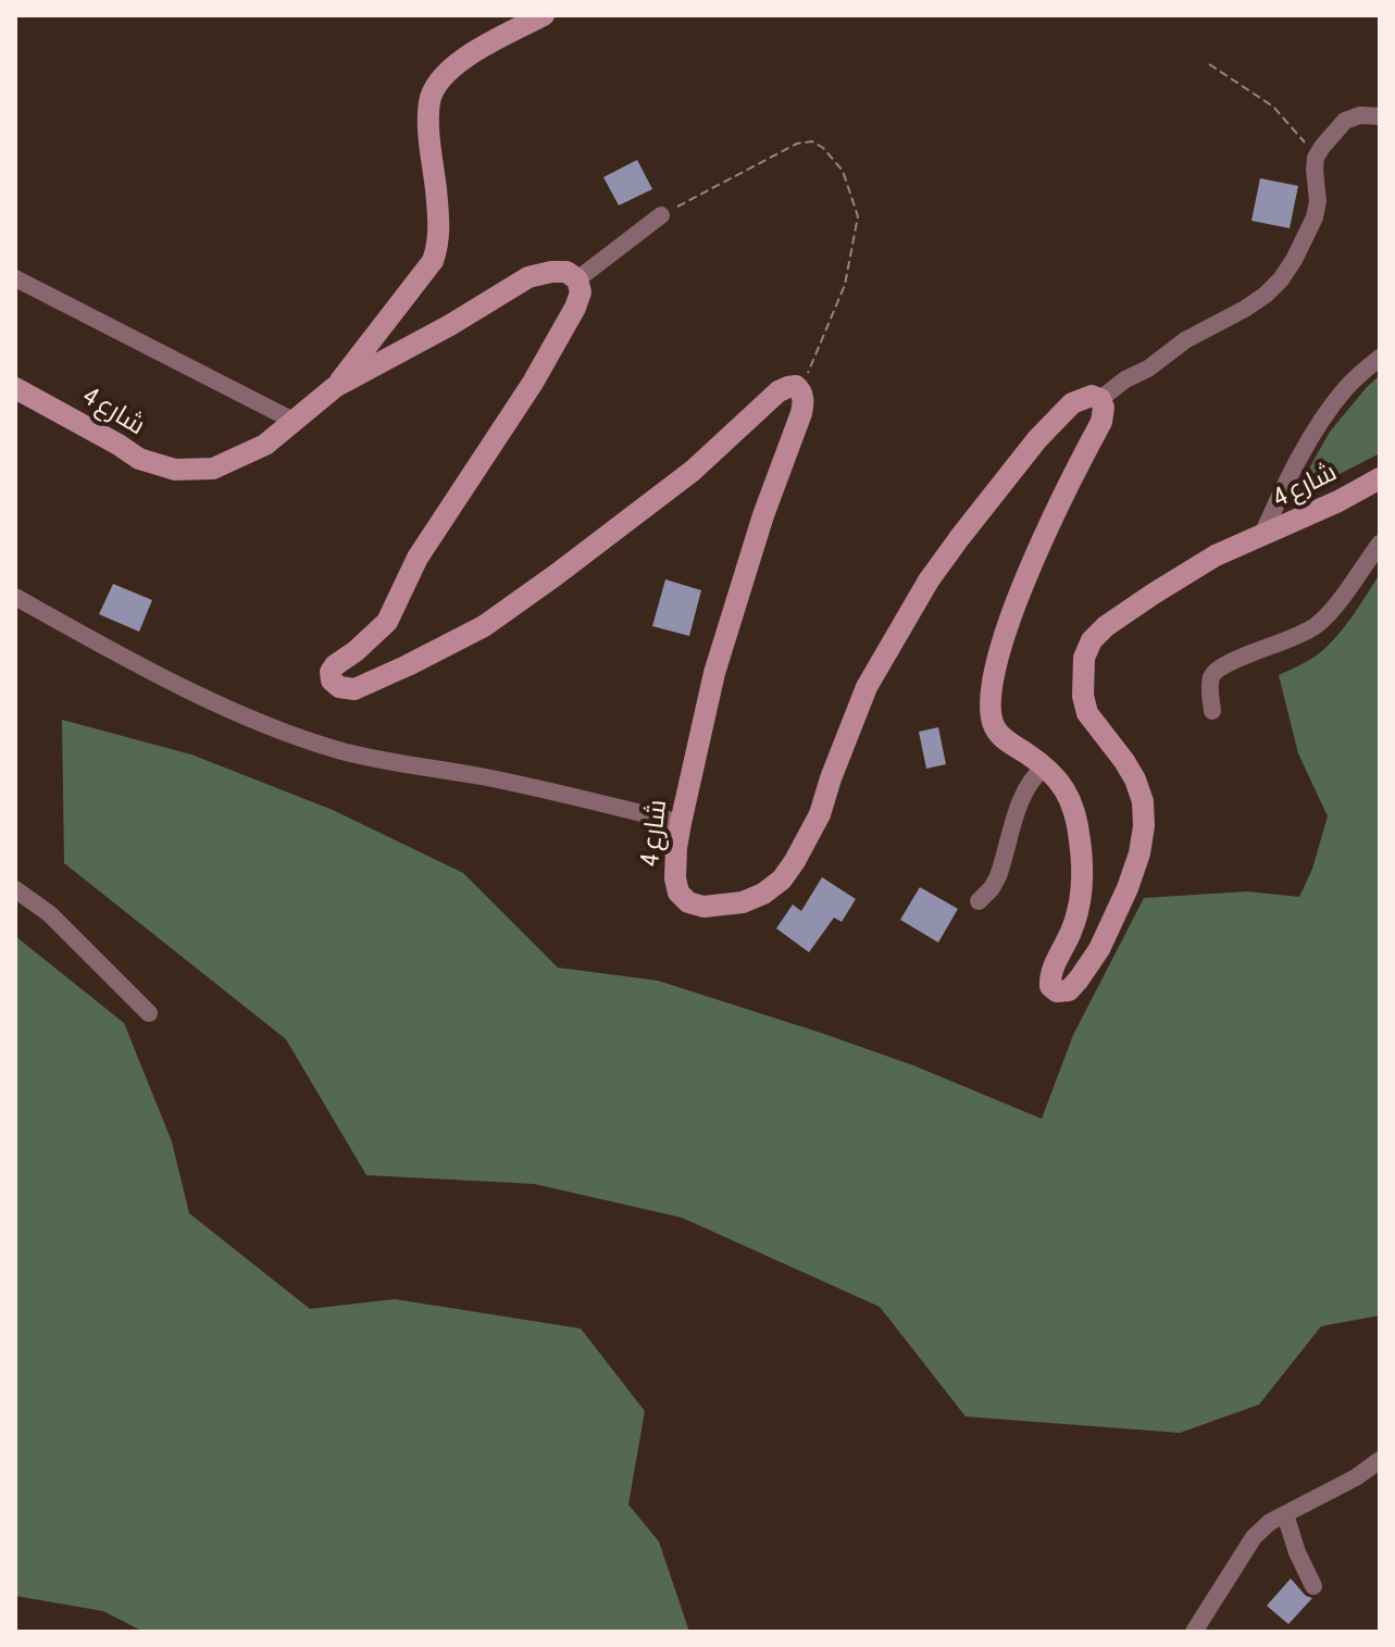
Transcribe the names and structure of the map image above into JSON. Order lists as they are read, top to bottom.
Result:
{
  "streets": {
    "street": ["شارع 4"]
  }
}
